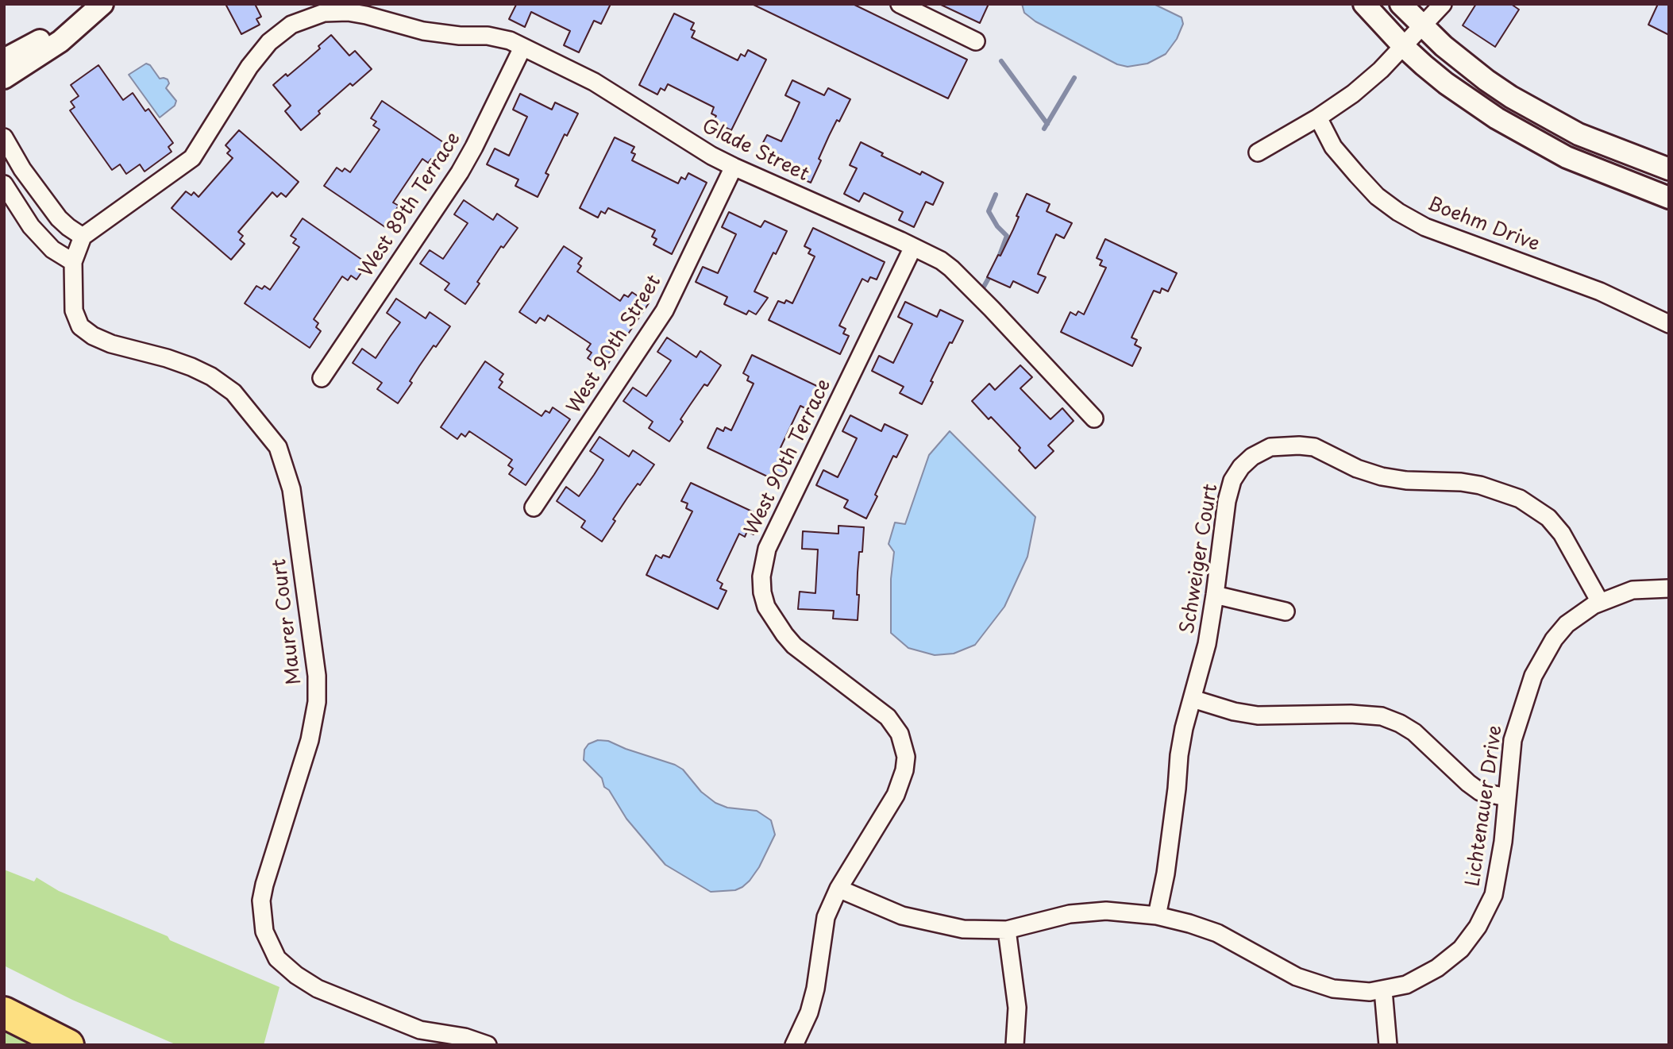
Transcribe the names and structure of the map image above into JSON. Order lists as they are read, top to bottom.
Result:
{
  "streets": {
    "street": [
      "Glade Street",
      "West 89th Terrace",
      "Boehm Drive",
      "West 90th Street",
      "West 90th Terrace",
      "Schweiger Court",
      "Maurer Court",
      "Lichtenauer Drive"
    ]
  },
  "crossings": [
    ["Glade Street", "West 89th Terrace"],
    ["Glade Street", "West 90th Street"],
    ["Glade Street", "West 90th Terrace"],
    ["Glade Street", "Maurer Court"],
    ["West 90th Terrace", "Lichtenauer Drive"],
    ["Schweiger Court", "Lichtenauer Drive"]
  ]
}
